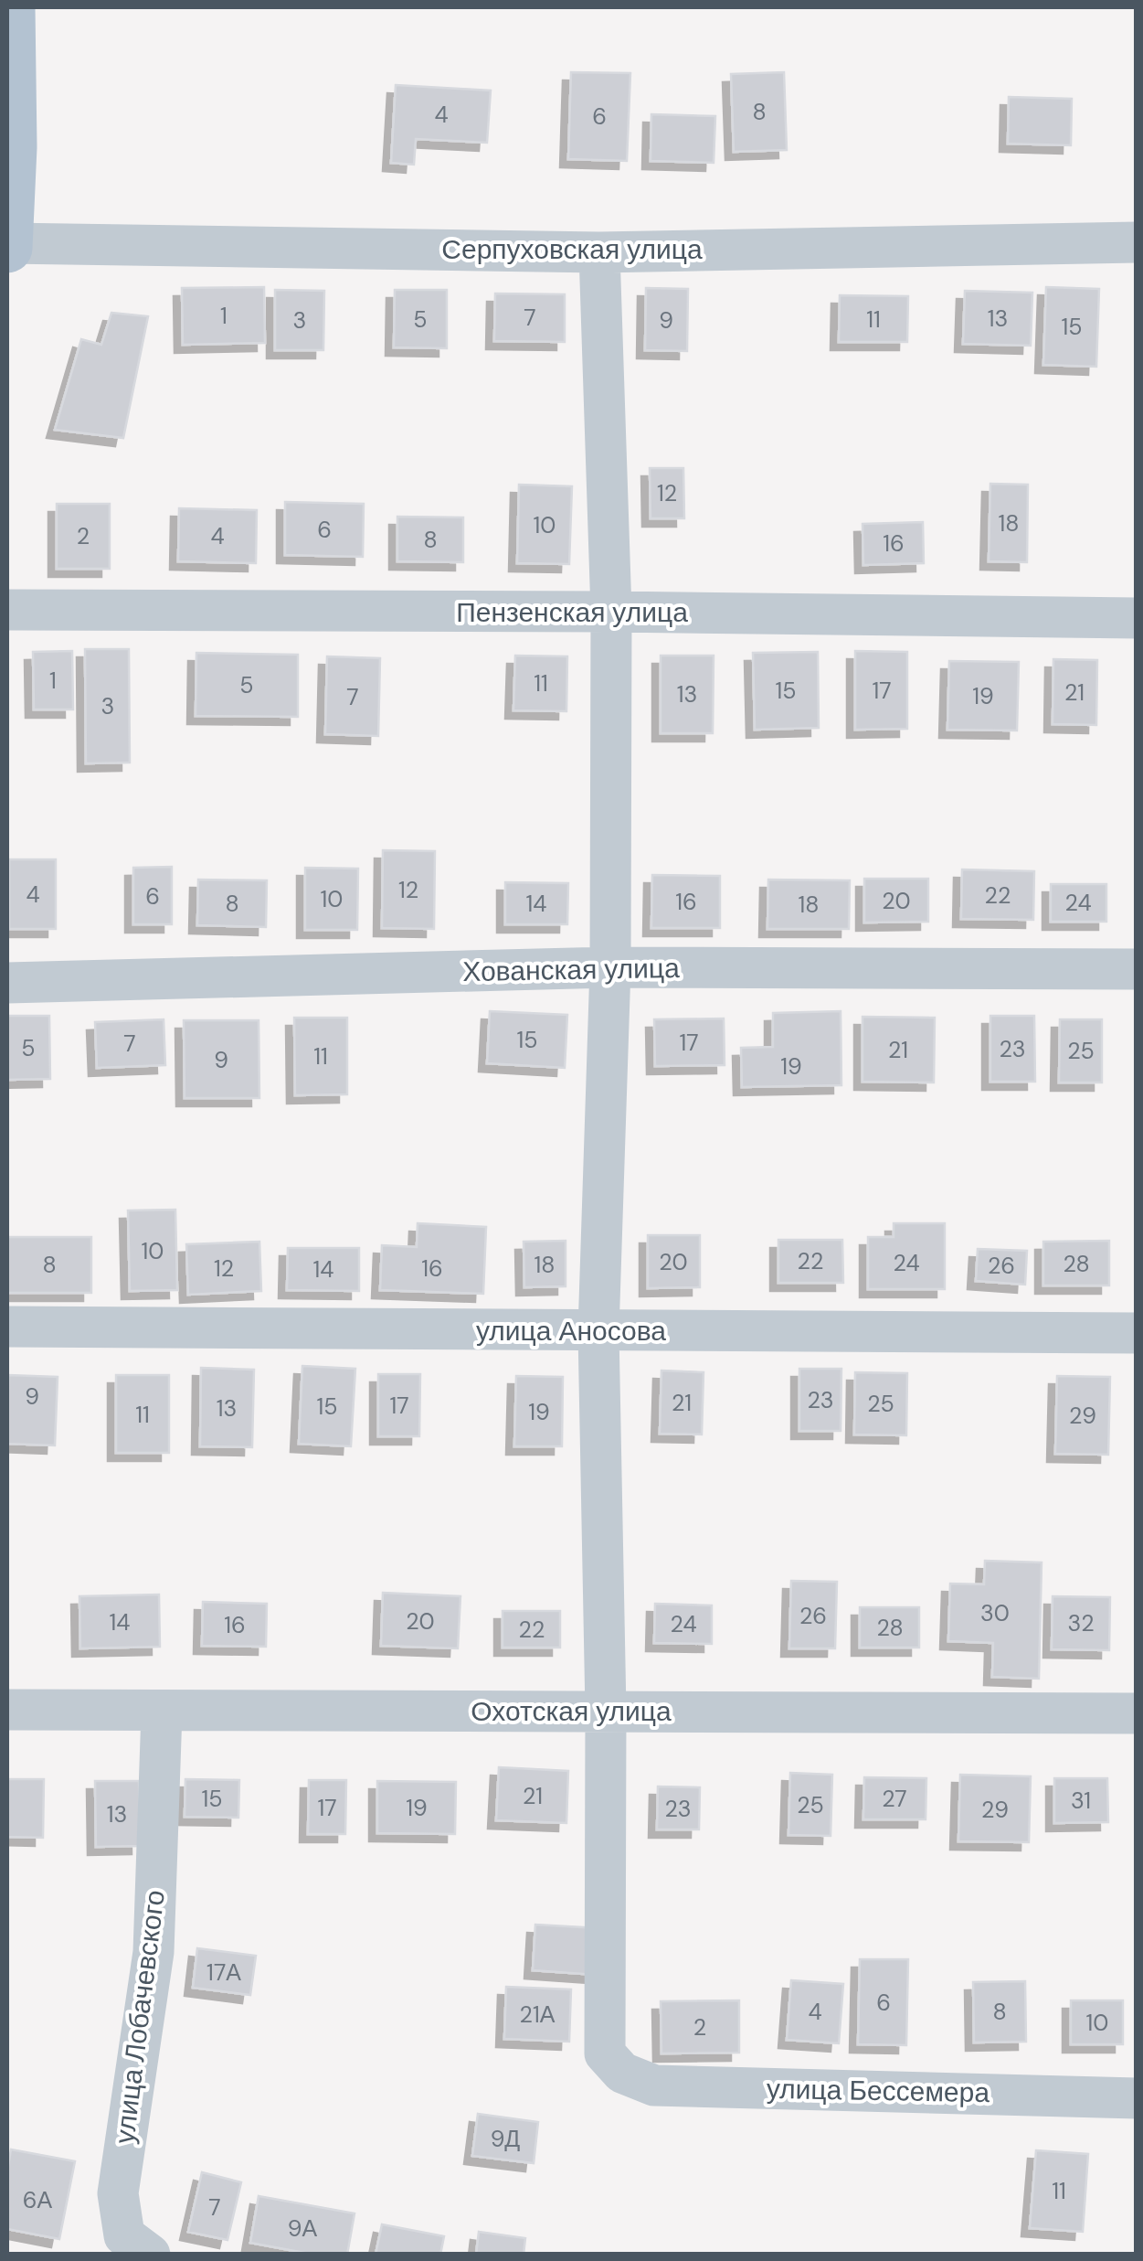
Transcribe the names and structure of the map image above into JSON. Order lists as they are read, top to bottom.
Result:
{
  "streets": {
    "street": [
      "Серпуховская улица",
      "Пензенская улица",
      "Хованская улица",
      "улица Аносова",
      "Охотская улица",
      "улица Лобачевского",
      "улица Бессемера"
    ]
  },
  "crossings": [
    ["Охотская улица", "улица Лобачевского"],
    ["Охотская улица", "улица Бессемера"]
  ],
  "house_numbers": [
    "8",
    "4",
    "6",
    "1",
    "7",
    "13",
    "5",
    "11",
    "3",
    "9",
    "15",
    "12",
    "18",
    "10",
    "6",
    "2",
    "4",
    "8",
    "16",
    "1",
    "11",
    "5",
    "15",
    "17",
    "21",
    "13",
    "19",
    "7",
    "3",
    "12",
    "4",
    "22",
    "6",
    "10",
    "20",
    "16",
    "24",
    "8",
    "14",
    "18",
    "15",
    "17",
    "7",
    "5",
    "23",
    "21",
    "25",
    "11",
    "9",
    "19",
    "10",
    "22",
    "20",
    "24",
    "28",
    "8",
    "18",
    "26",
    "12",
    "16",
    "14",
    "9",
    "23",
    "21",
    "25",
    "17",
    "15",
    "13",
    "19",
    "11",
    "29",
    "30",
    "26",
    "20",
    "14",
    "32",
    "24",
    "16",
    "28",
    "22",
    "21",
    "15",
    "27",
    "31",
    "25",
    "17",
    "19",
    "23",
    "29",
    "13",
    "17А",
    "6",
    "4",
    "8",
    "21А",
    "10",
    "2",
    "9Д",
    "11",
    "6А",
    "7",
    "9А"
  ]
}
